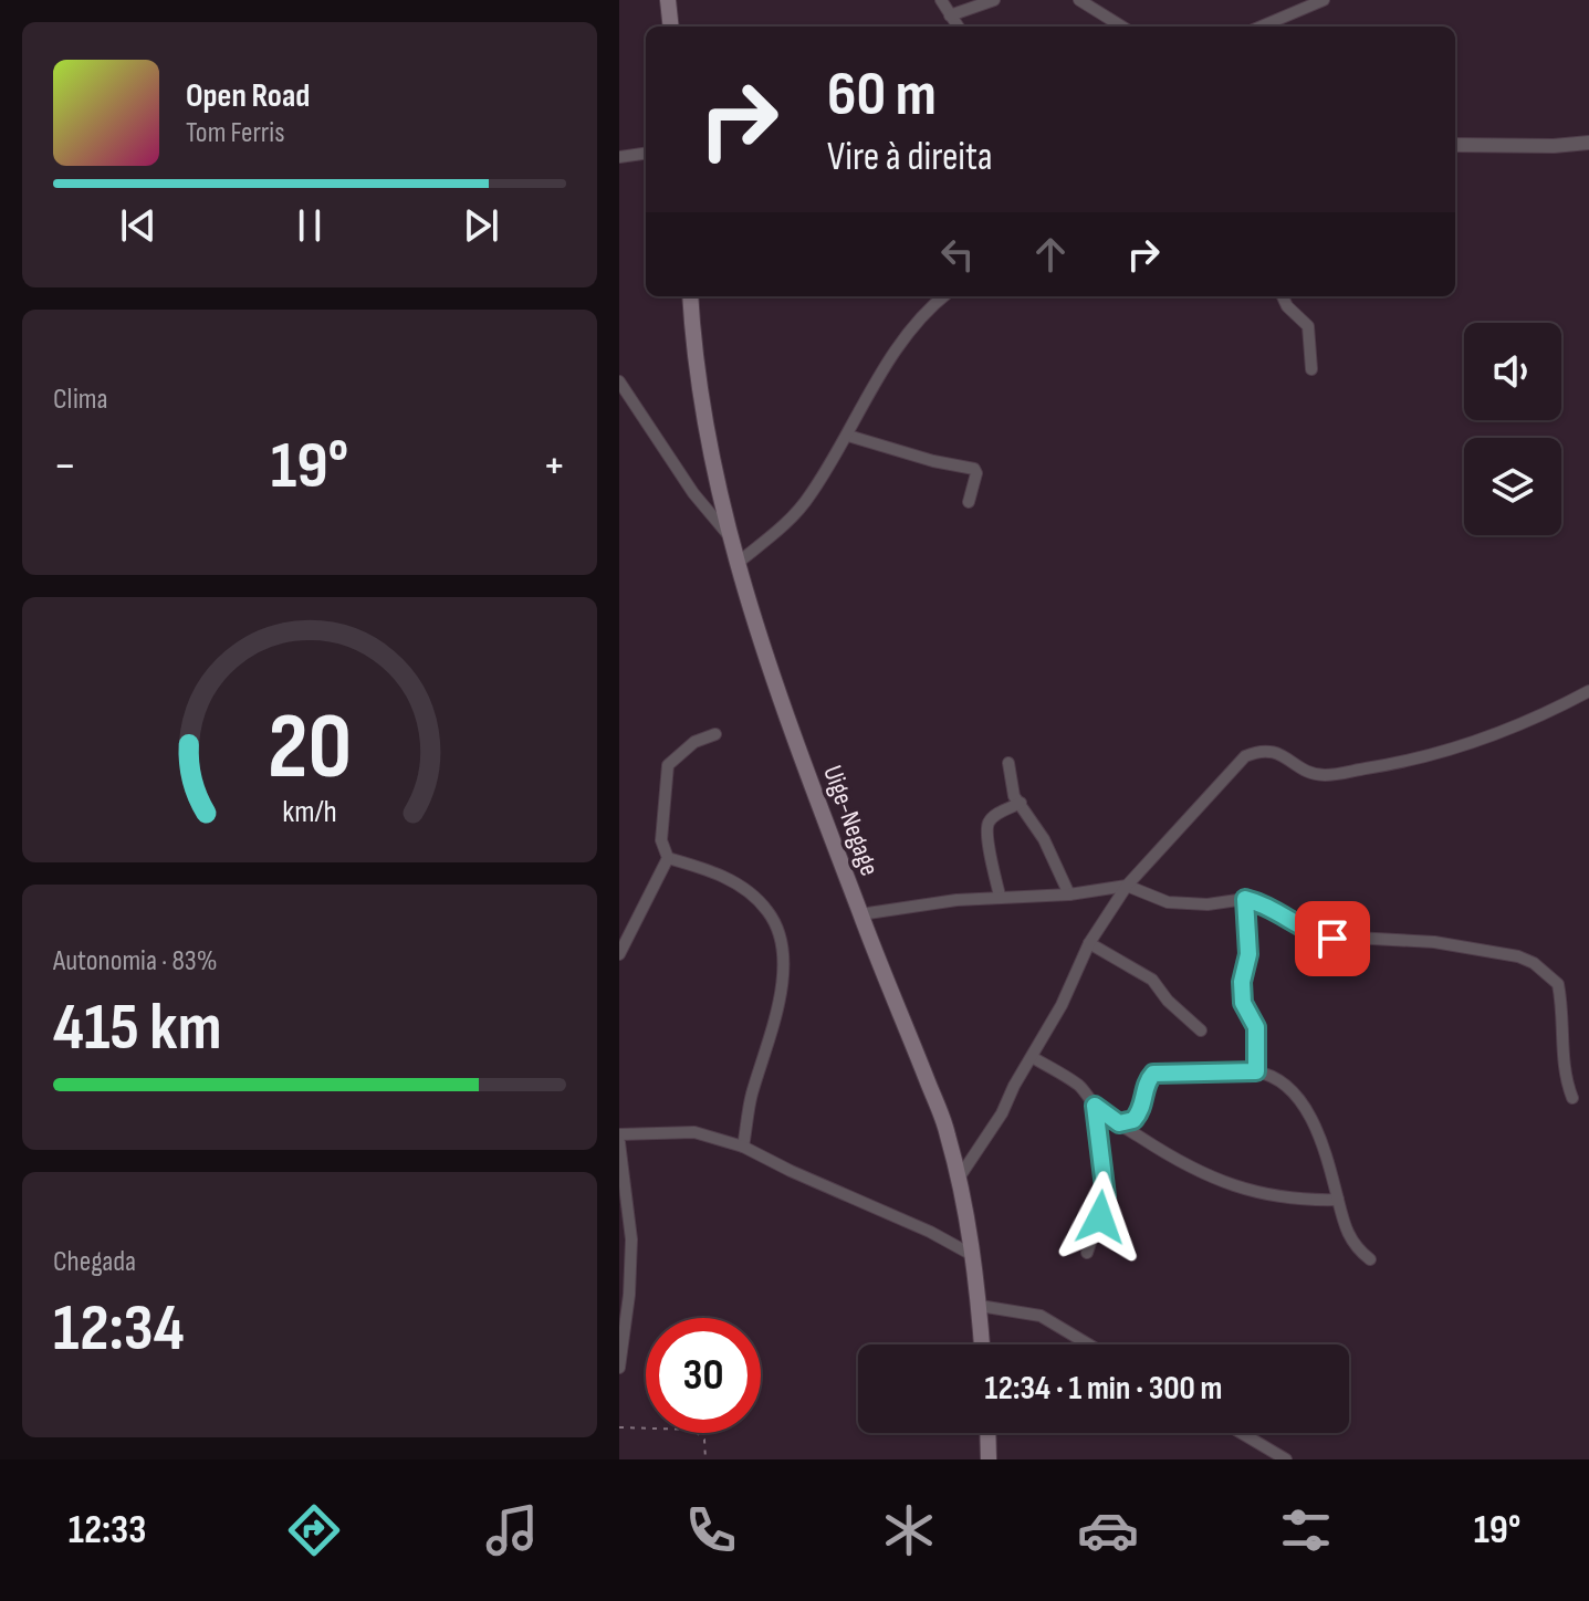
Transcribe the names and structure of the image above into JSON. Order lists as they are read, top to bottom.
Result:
{
  "streets": {
    "main road": ["Uige-Negage"]
  },
  "page": {
    "turn": ["60 m", "Vire à direita"],
    "song": ["Open Road", "Tom Ferris"],
    "tile": [
      "Clima",
      ["Autonomia · 83%", "415 km"],
      ["Chegada", "12:34"]
    ],
    "heat": ["−", "19°", "+"],
    "limit": "30",
    "trip": "12:34 · 1 min · 300 m",
    "tabs": ["12:33", "19°"],
    "gauge": ["20", "km/h"]
  }
}
